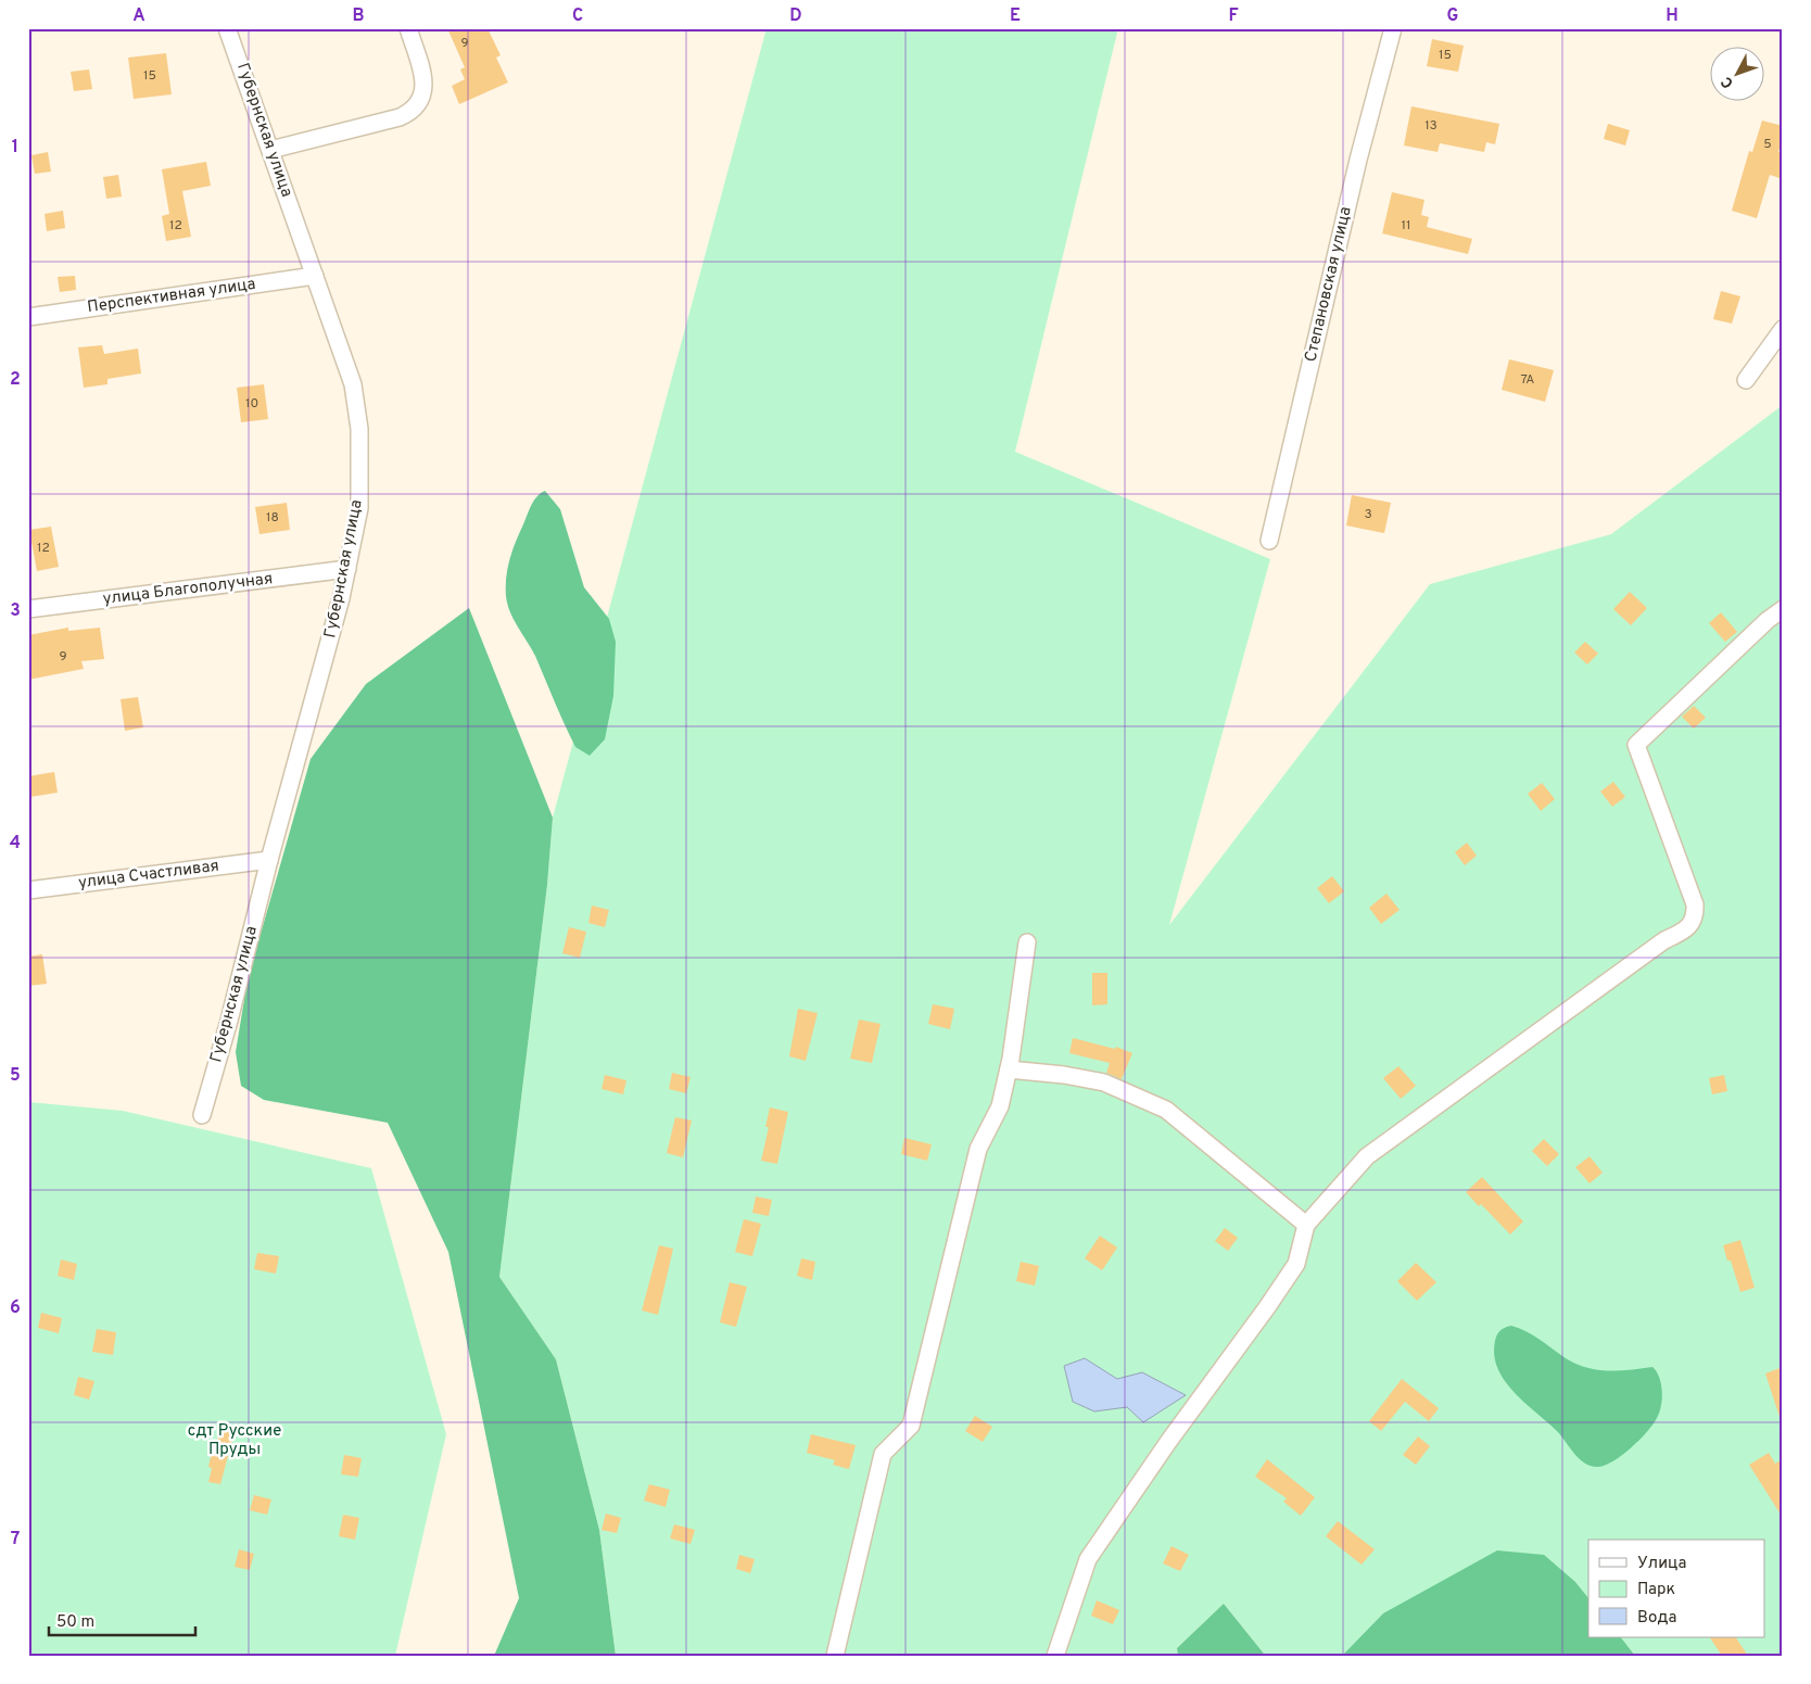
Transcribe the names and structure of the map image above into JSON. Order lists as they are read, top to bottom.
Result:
{
  "streets": {
    "street": [
      "Губернская улица",
      "Степановская улица",
      "Перспективная улица",
      "улица Благополучная",
      "улица Счастливая"
    ]
  },
  "crossings": [
    ["Губернская улица", "Перспективная улица"],
    ["Губернская улица", "улица Благополучная"],
    ["Губернская улица", "улица Счастливая"]
  ],
  "parks": ["сдт Русские Пруды"],
  "house_numbers": [
    "9",
    "15",
    "15",
    "13",
    "5",
    "12",
    "11",
    "7А",
    "10",
    "3",
    "18",
    "12",
    "9"
  ],
  "legend": ["Улица", "Парк", "Вода"],
  "scale_bar": "50 m",
  "north": "bottom left",
  "grid": {
    "columns": [
      "A",
      "B",
      "C",
      "D",
      "E",
      "F",
      "G",
      "H"
    ],
    "rows": [
      "1",
      "2",
      "3",
      "4",
      "5",
      "6",
      "7"
    ]
  }
}
